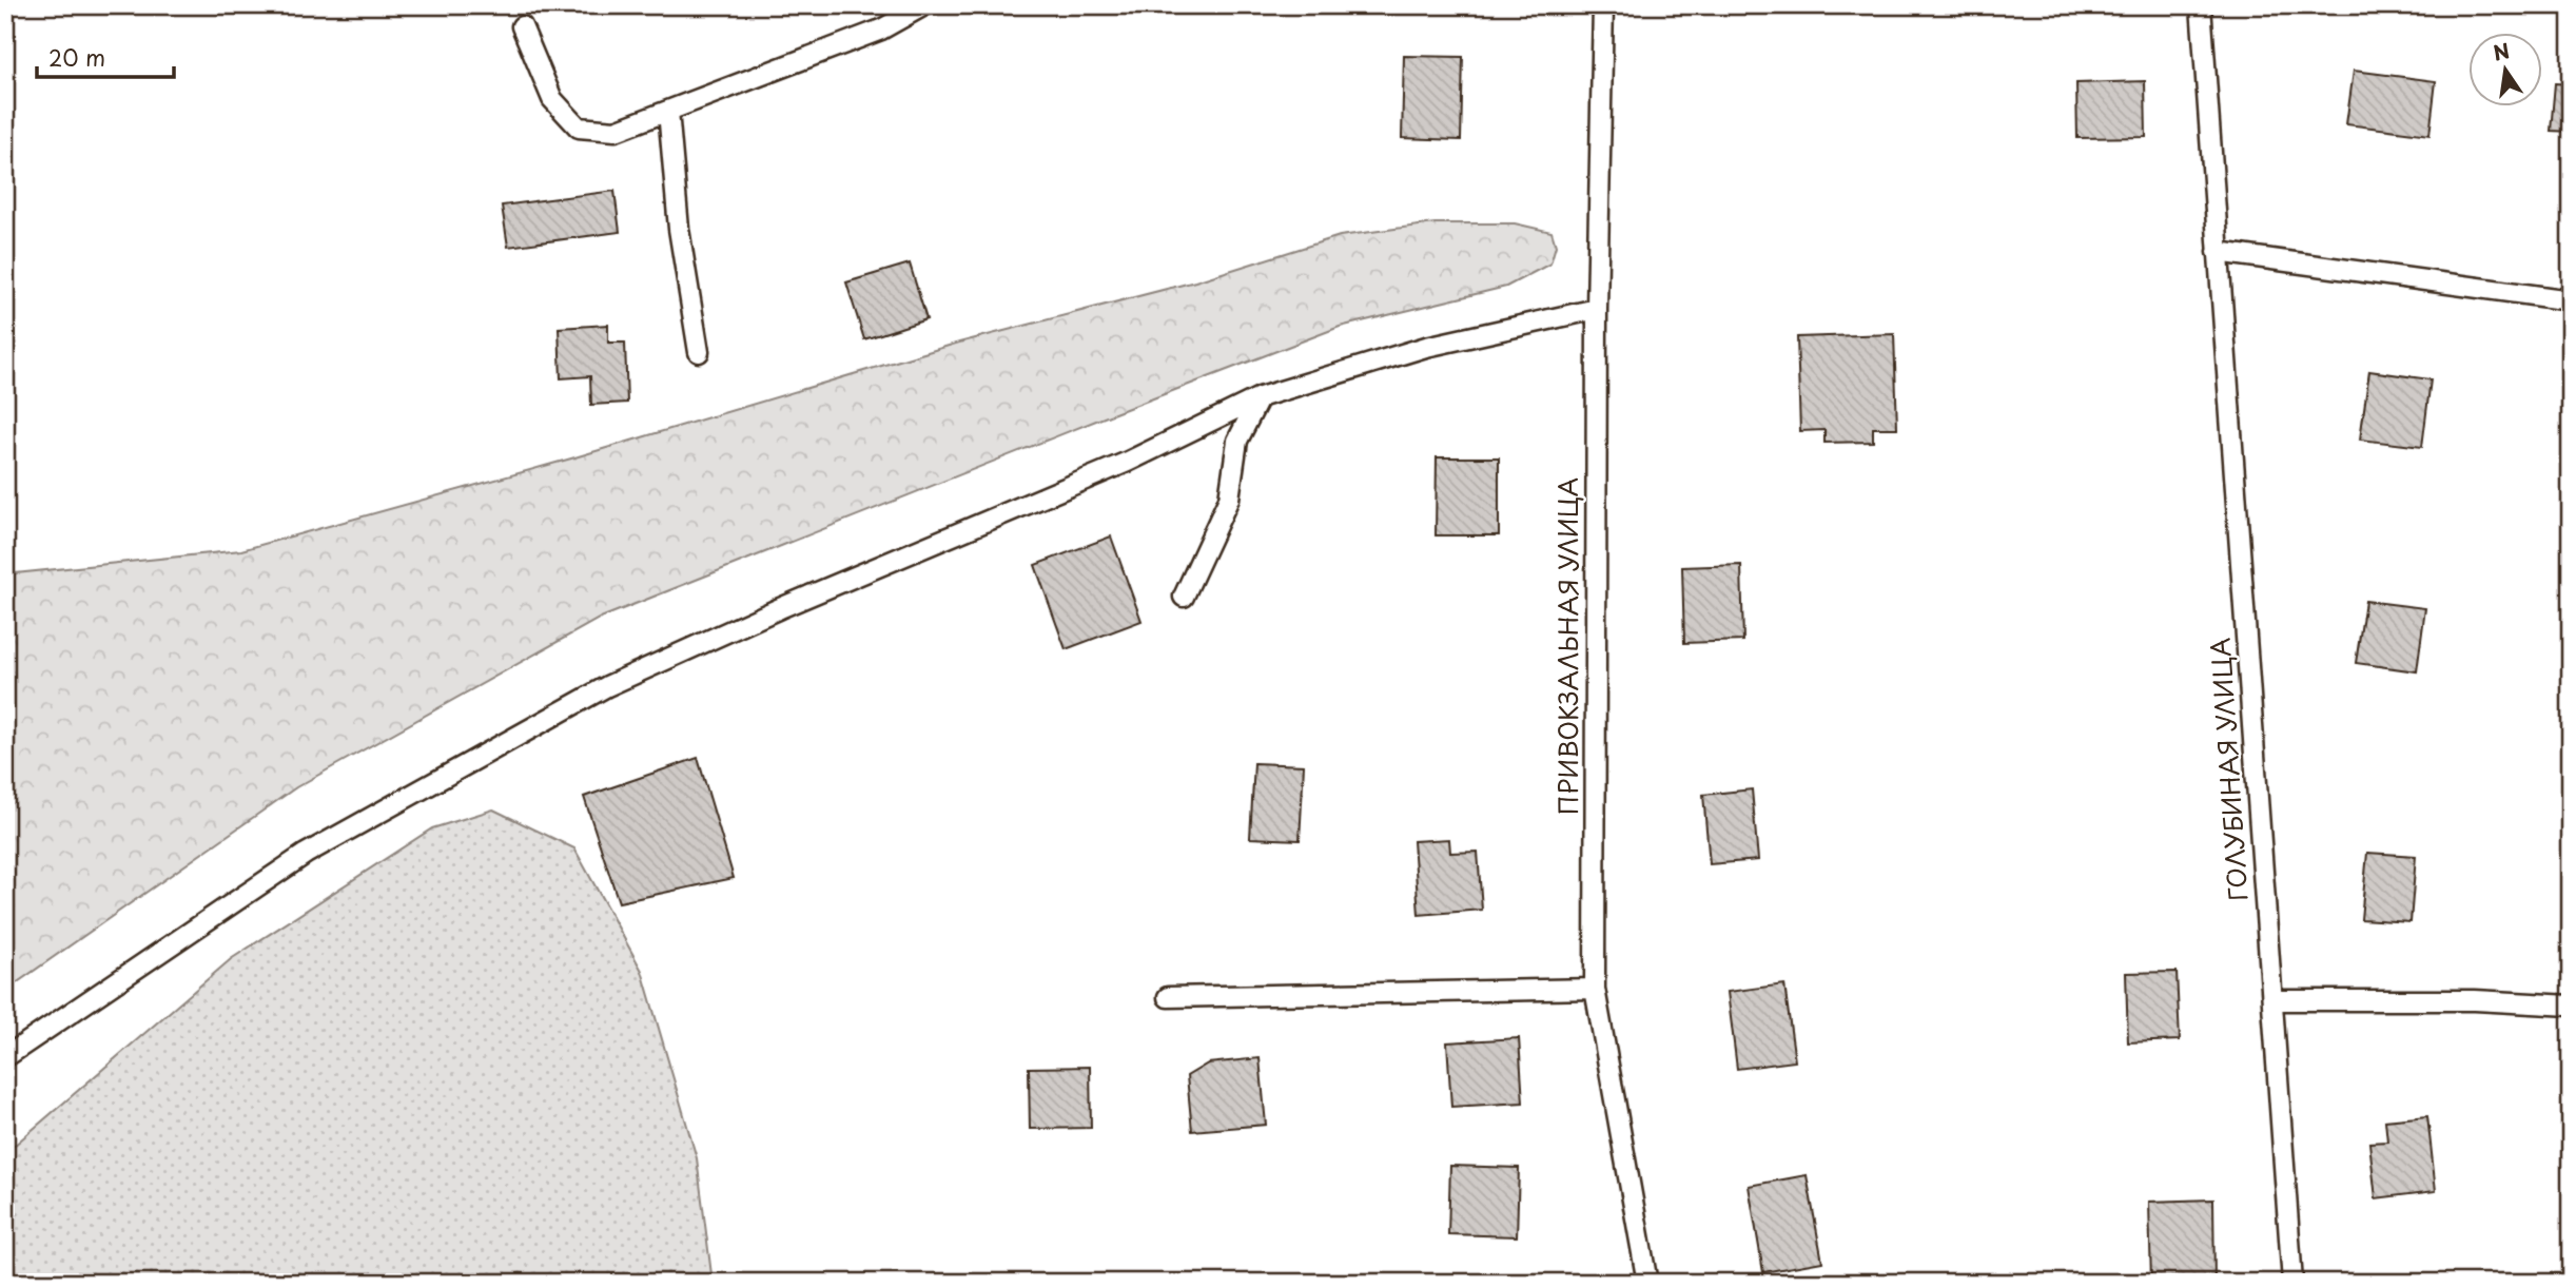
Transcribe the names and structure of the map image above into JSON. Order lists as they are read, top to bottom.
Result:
{
  "streets": {
    "lane": ["ПРИВОКЗАЛЬНАЯ УЛИЦА", "ГОЛУБИНАЯ УЛИЦА"]
  },
  "scale_bar": "20 m",
  "north": "top"
}
